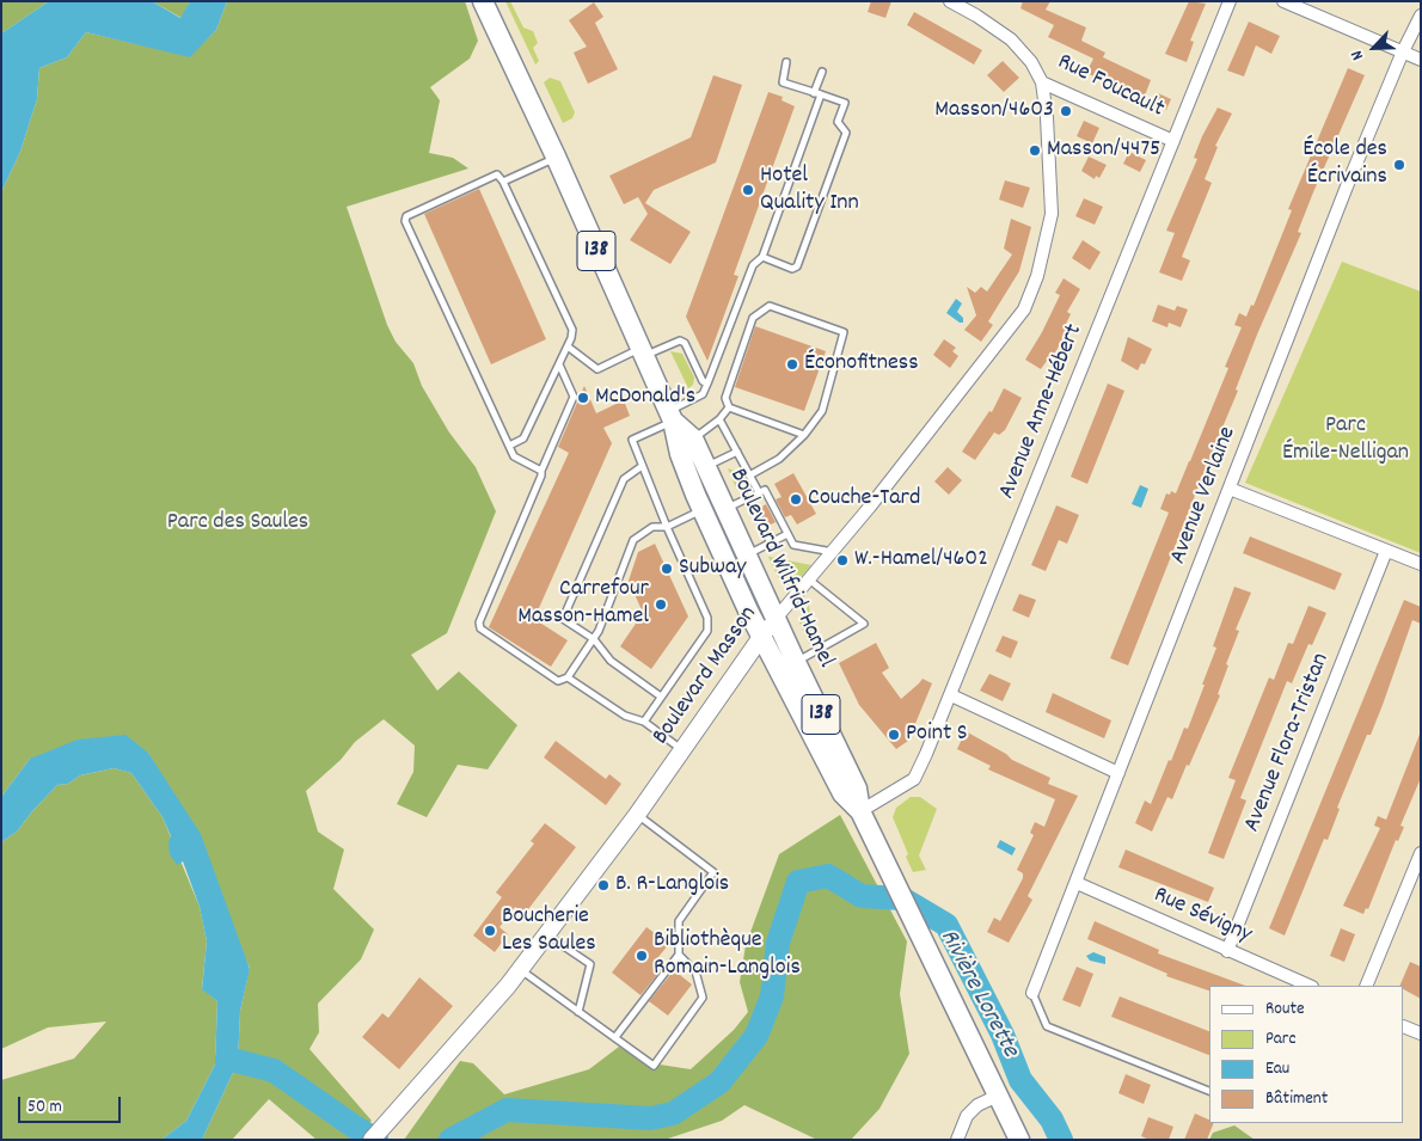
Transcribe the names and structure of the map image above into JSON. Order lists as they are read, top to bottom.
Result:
{
  "streets": {
    "main road": ["138", "Boulevard Wilfrid-Hamel", "Boulevard Masson"],
    "street": [
      "Rue Foucault",
      "Avenue Anne-Hébert",
      "Avenue Verlaine",
      "Avenue Flora-Tristan",
      "Rue Sévigny"
    ]
  },
  "crossings": [
    ["Rue Foucault", "Avenue Anne-Hébert"],
    ["Rue Foucault", "Boulevard Masson"],
    ["Avenue Anne-Hébert", "Boulevard Wilfrid-Hamel"],
    ["Avenue Verlaine", "Rue Sévigny"],
    ["Boulevard Wilfrid-Hamel", "Boulevard Masson"],
    ["Avenue Flora-Tristan", "Rue Sévigny"]
  ],
  "water": ["Rivière Lorette"],
  "parks": ["Parc Émile-Nelligan", "Parc des Saules"],
  "places": [
    "Masson/4603",
    "Masson/4475",
    "École des Écrivains",
    "Hotel Quality Inn",
    "Éconofitness",
    "McDonald's",
    "Couche-Tard",
    "W.-Hamel/4602",
    "Subway",
    "Carrefour Masson-Hamel",
    "Point S",
    "B. R-Langlois",
    "Boucherie Les Saules",
    "Bibliothèque Romain-Langlois"
  ],
  "legend": [
    "Route",
    "Parc",
    "Eau",
    "Bâtiment"
  ],
  "scale_bar": "50 m",
  "north": "bottom left"
}
